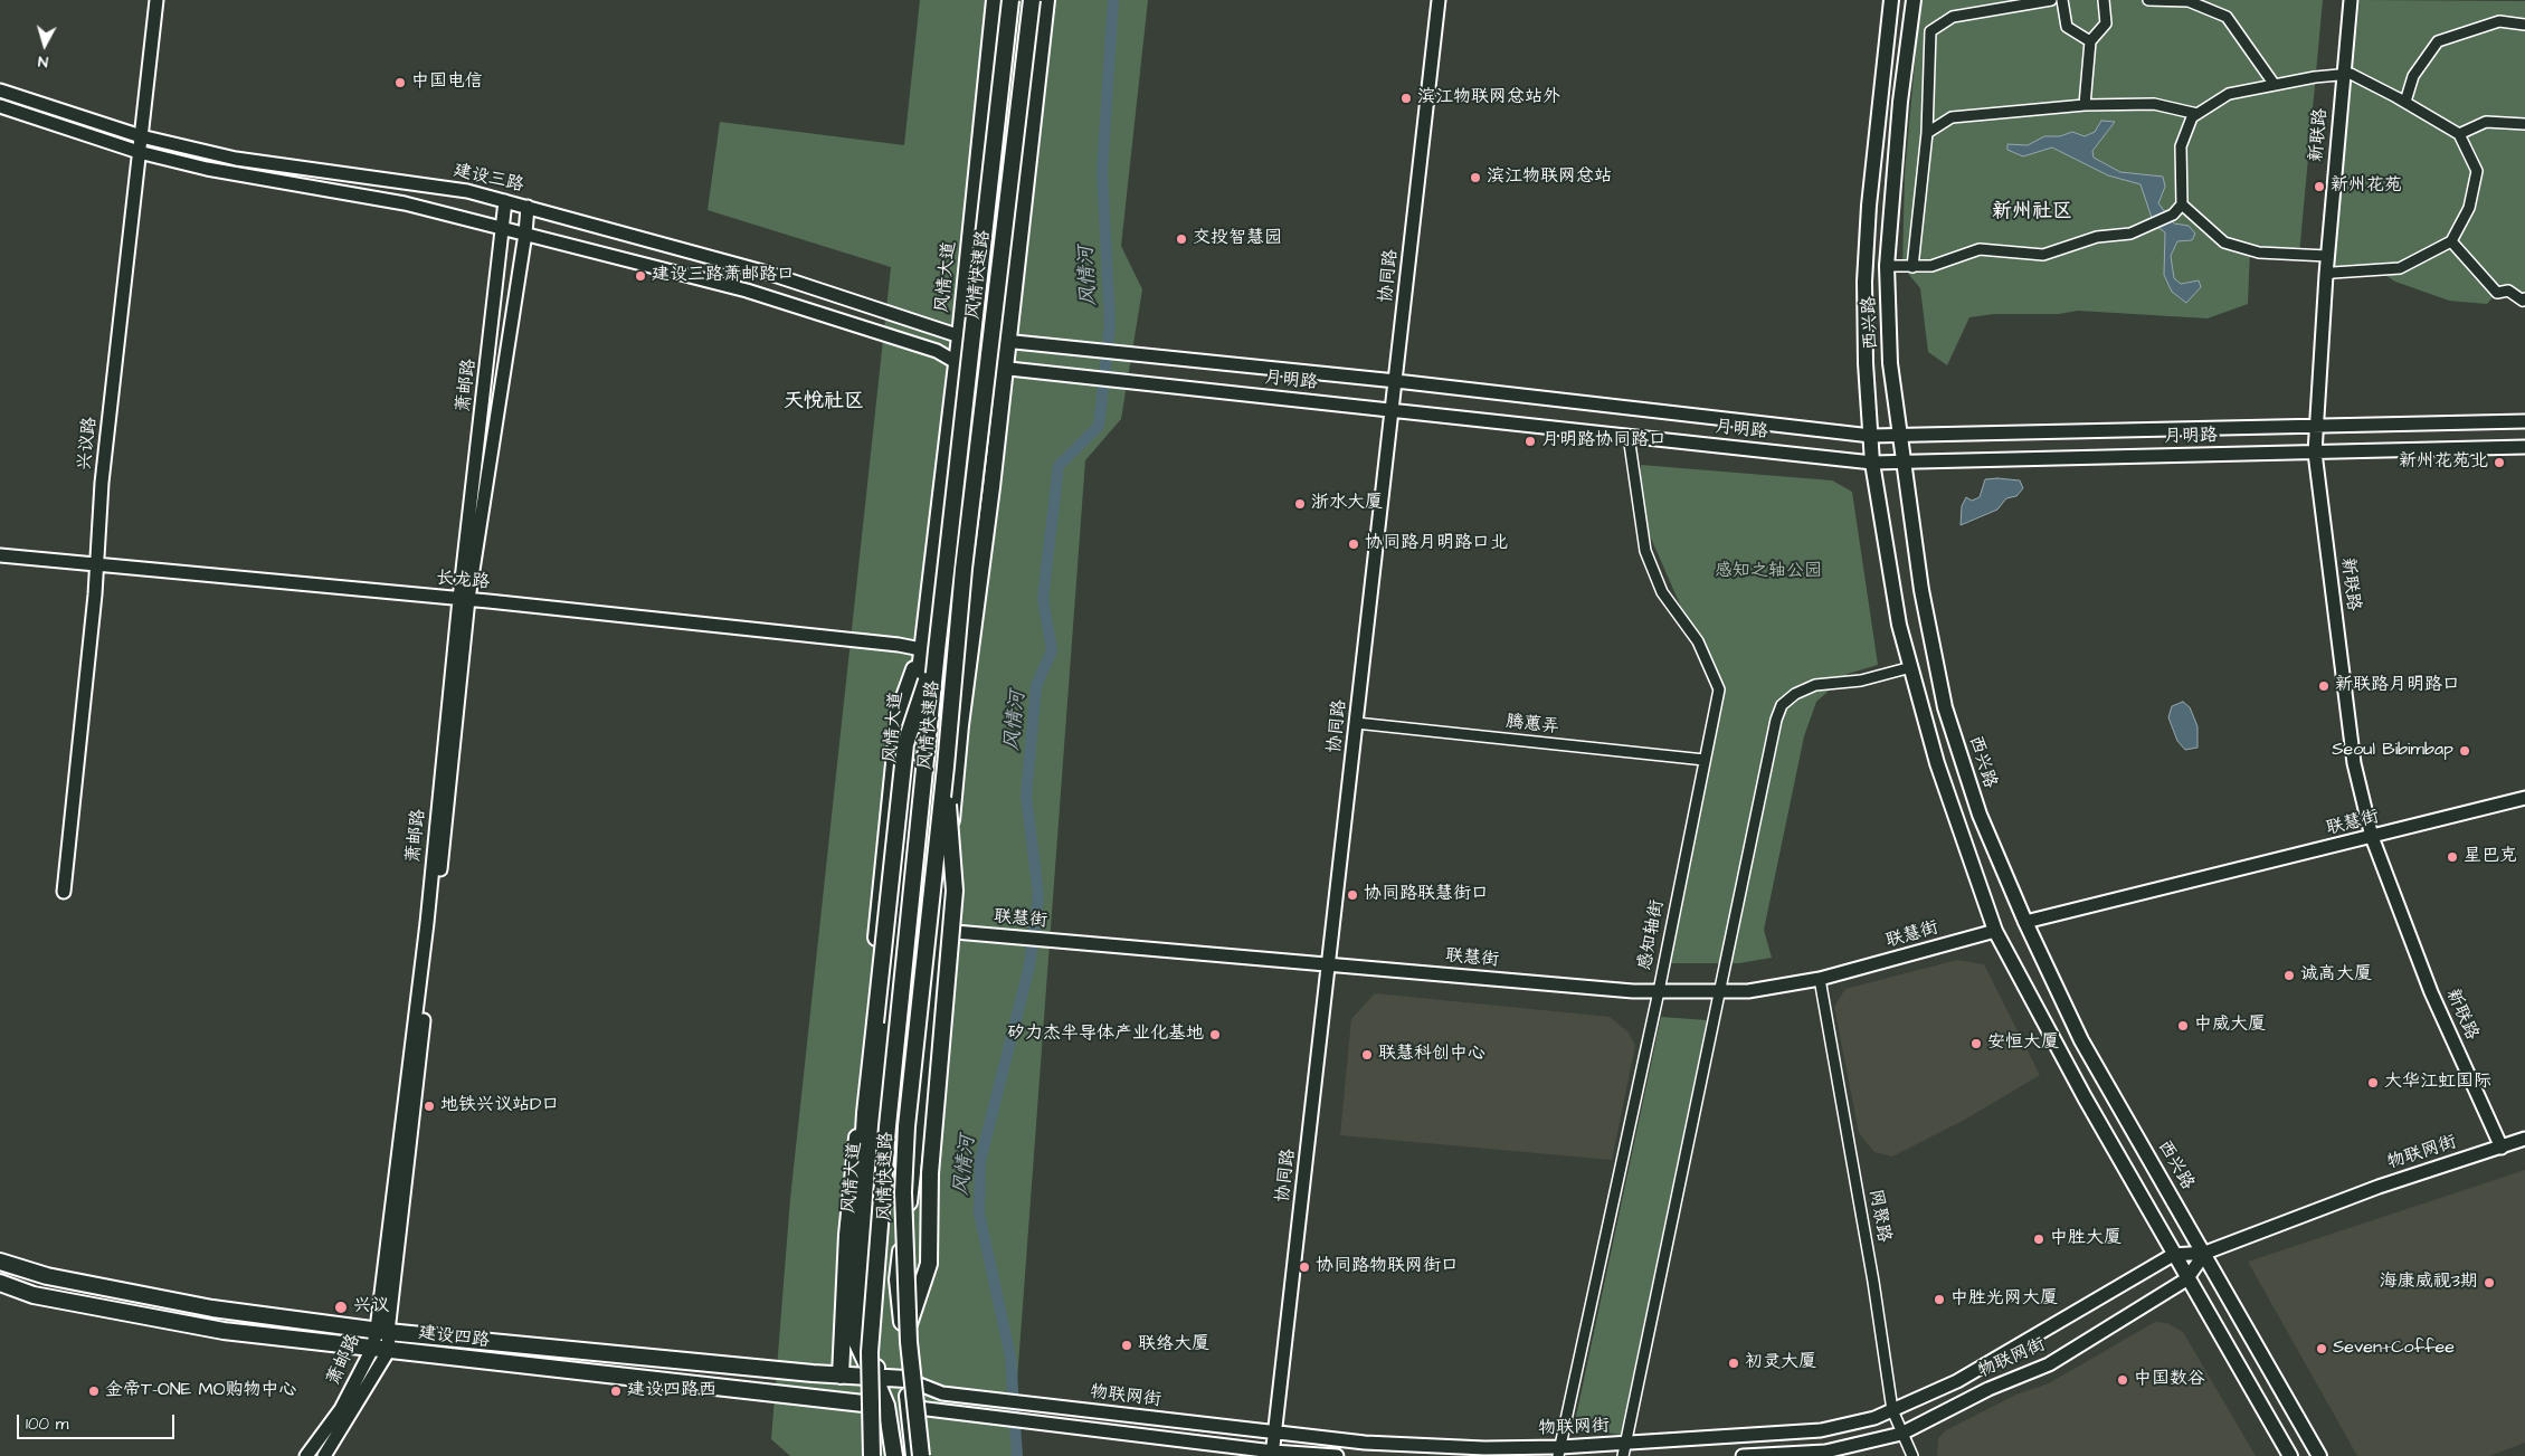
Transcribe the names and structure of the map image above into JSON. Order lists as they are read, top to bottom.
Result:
{
  "streets": {
    "main road": [
      "风情快速路",
      "风情大道",
      "西兴路",
      "建设四路"
    ],
    "street": [
      "新联路",
      "建设三路",
      "协同路",
      "月明路",
      "萧邮路",
      "兴议路",
      "长龙路",
      "腾蕙弄",
      "联慧街",
      "感知轴街",
      "物联网街",
      "网聚路"
    ]
  },
  "crossings": [
    ["新联路", "月明路"],
    ["新联路", "联慧街"],
    ["新联路", "物联网街"],
    ["建设三路", "风情大道"],
    ["建设三路", "月明路"],
    ["建设三路", "萧邮路"],
    ["建设三路", "兴议路"],
    ["风情快速路", "风情大道"],
    ["风情快速路", "长龙路"],
    ["协同路", "月明路"],
    ["协同路", "腾蕙弄"],
    ["协同路", "联慧街"],
    ["协同路", "物联网街"],
    ["风情大道", "月明路"],
    ["风情大道", "长龙路"],
    ["风情大道", "建设四路"],
    ["西兴路", "月明路"],
    ["西兴路", "联慧街"],
    ["西兴路", "物联网街"],
    ["月明路", "感知轴街"],
    ["萧邮路", "长龙路"],
    ["萧邮路", "建设四路"],
    ["兴议路", "长龙路"],
    ["腾蕙弄", "感知轴街"],
    ["联慧街", "感知轴街"],
    ["联慧街", "网聚路"],
    ["感知轴街", "物联网街"],
    ["物联网街", "网聚路"],
    ["物联网街", "建设四路"]
  ],
  "districts": ["新州社区", "天悦社区"],
  "water": ["风情河"],
  "parks": ["感知之轴公园"],
  "places": [
    "中国电信",
    "滨江物联网总站外",
    "滨江物联网总站",
    "新州花苑",
    "交投智慧园",
    "建设三路萧邮路口",
    "月明路协同路口",
    "新州花苑北",
    "浙水大厦",
    "协同路月明路口北",
    "新联路月明路口",
    "Seoul Bibimbap",
    "星巴克",
    "协同路联慧街口",
    "诚高大厦",
    "中威大厦",
    "矽力杰半导体产业化基地",
    "安恒大厦",
    "联慧科创中心",
    "大华江虹国际",
    "地铁兴议站D口",
    "中胜大厦",
    "协同路物联网街口",
    "海康威视3期",
    "中胜光网大厦",
    "兴议",
    "联络大厦",
    "Seven+Coffee",
    "初灵大厦",
    "中国数谷",
    "金帝T-ONE MO购物中心",
    "建设四路西"
  ],
  "scale_bar": "100 m",
  "north": "bottom"
}
